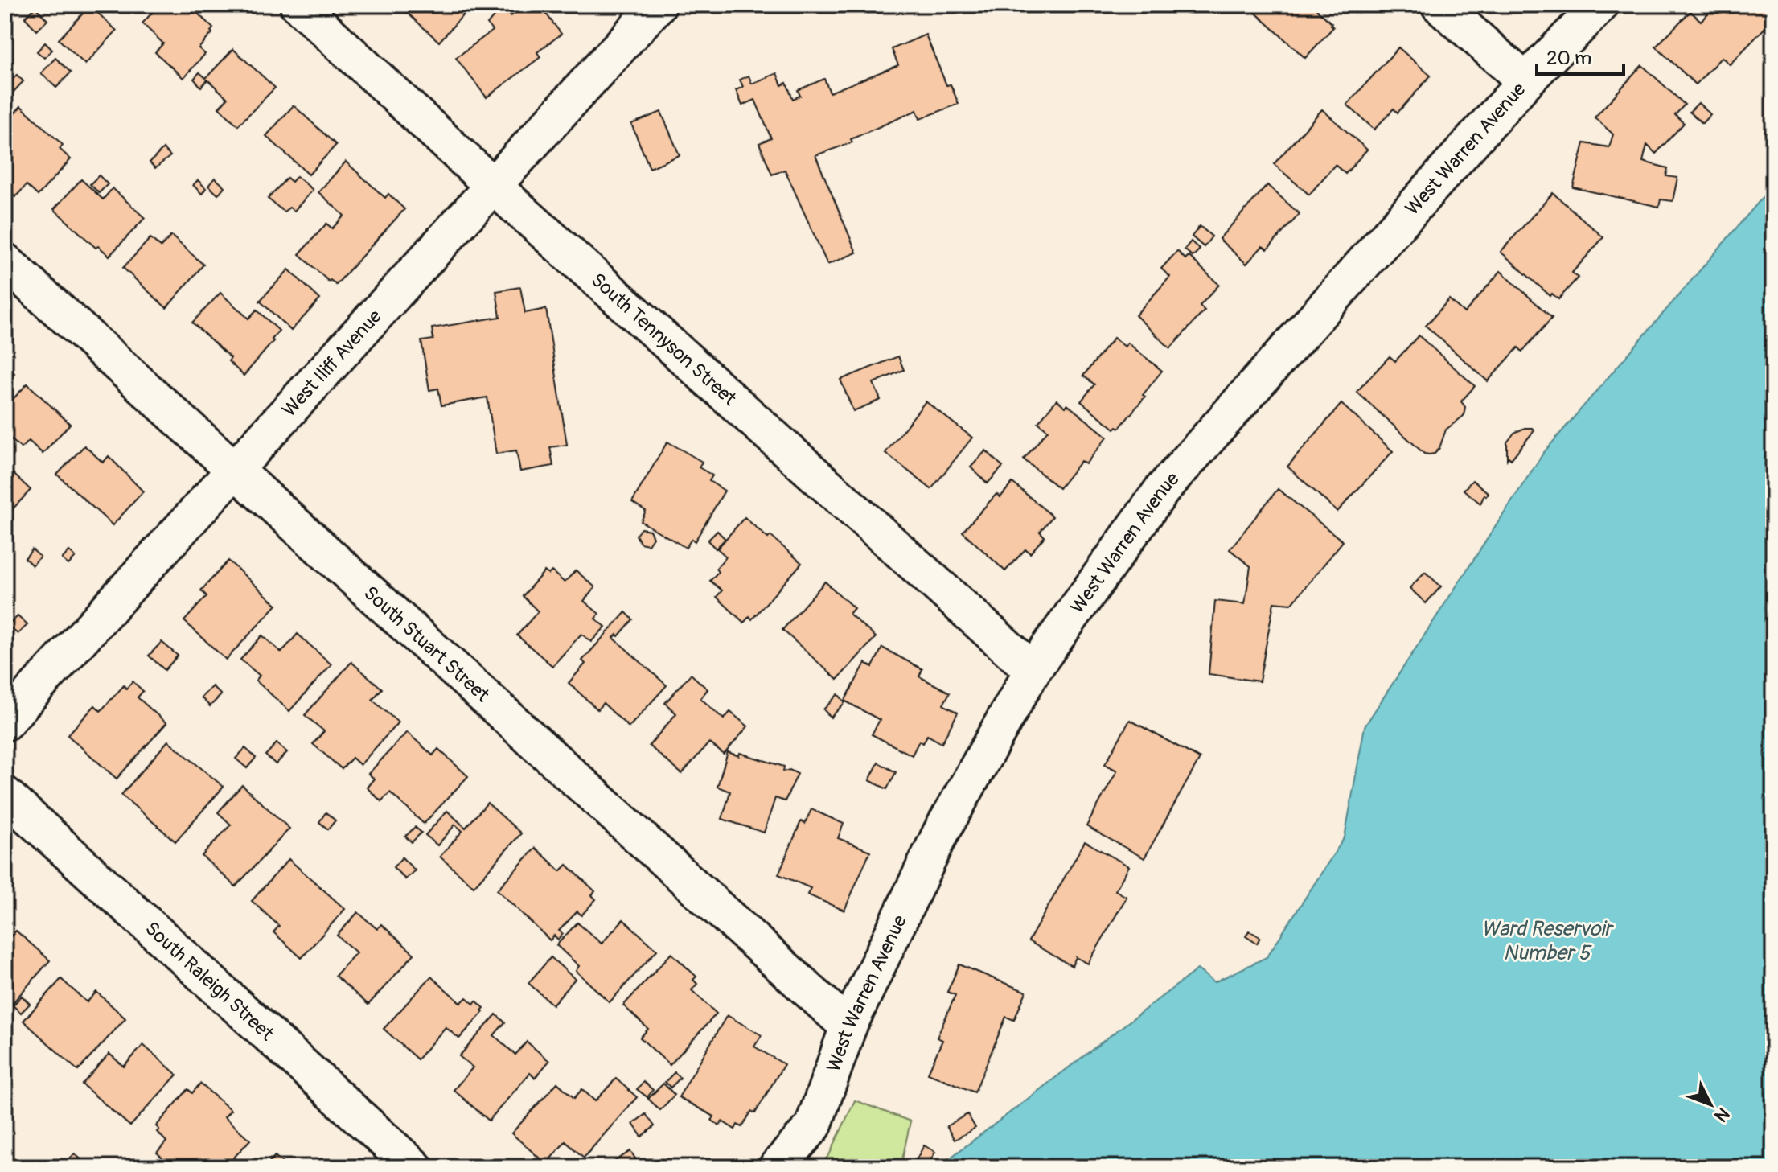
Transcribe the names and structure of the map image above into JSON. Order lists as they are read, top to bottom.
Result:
{
  "streets": {
    "street": [
      "West Warren Avenue",
      "South Tennyson Street",
      "West Iliff Avenue",
      "South Stuart Street",
      "South Raleigh Street"
    ]
  },
  "crossings": [
    ["West Warren Avenue", "South Tennyson Street"],
    ["West Warren Avenue", "South Stuart Street"],
    ["South Tennyson Street", "West Iliff Avenue"],
    ["West Iliff Avenue", "South Stuart Street"]
  ],
  "water": ["Ward Reservoir Number 5"],
  "scale_bar": "20 m",
  "north": "bottom right"
}
